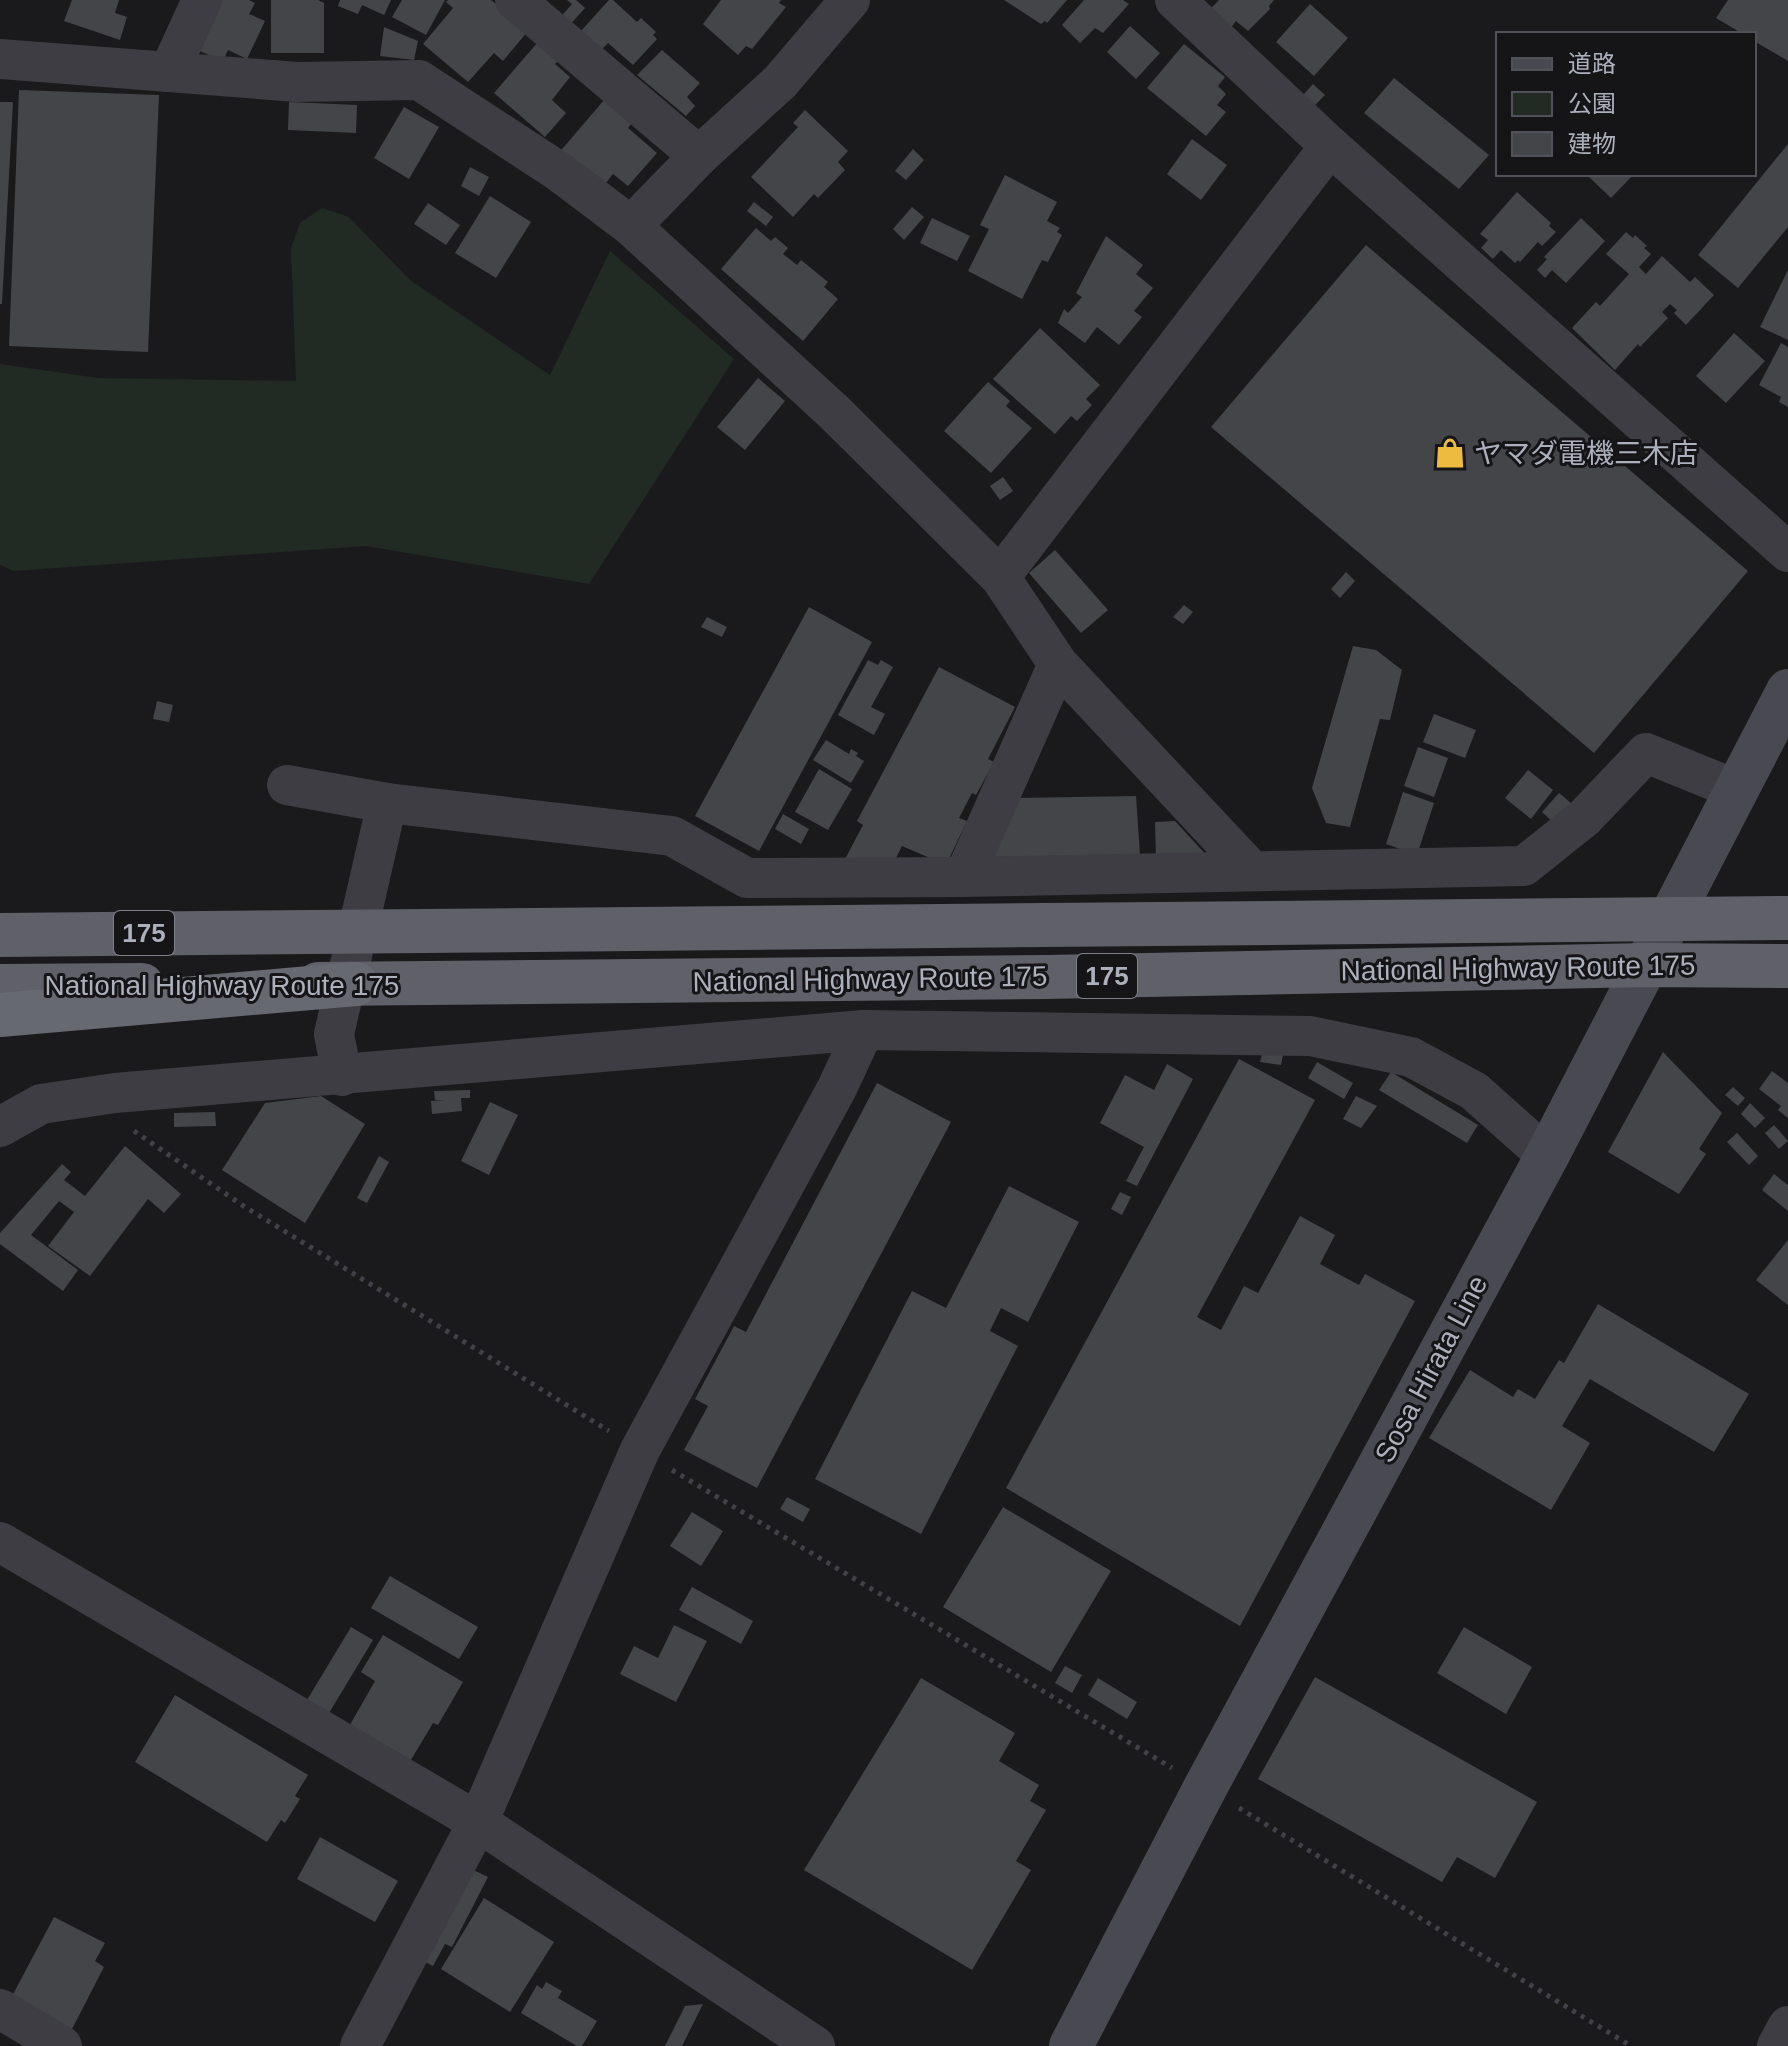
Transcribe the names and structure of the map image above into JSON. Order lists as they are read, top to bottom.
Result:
{
  "streets": {
    "highway": ["175", "National Highway Route 175"],
    "main road": ["Sosa Hirata Line"]
  },
  "crossings": [
    ["National Highway Route 175", "Sosa Hirata Line"]
  ],
  "places": {
    "shop": ["ヤマダ電機三木店"]
  },
  "legend": ["道路", "公園", "建物"]
}
